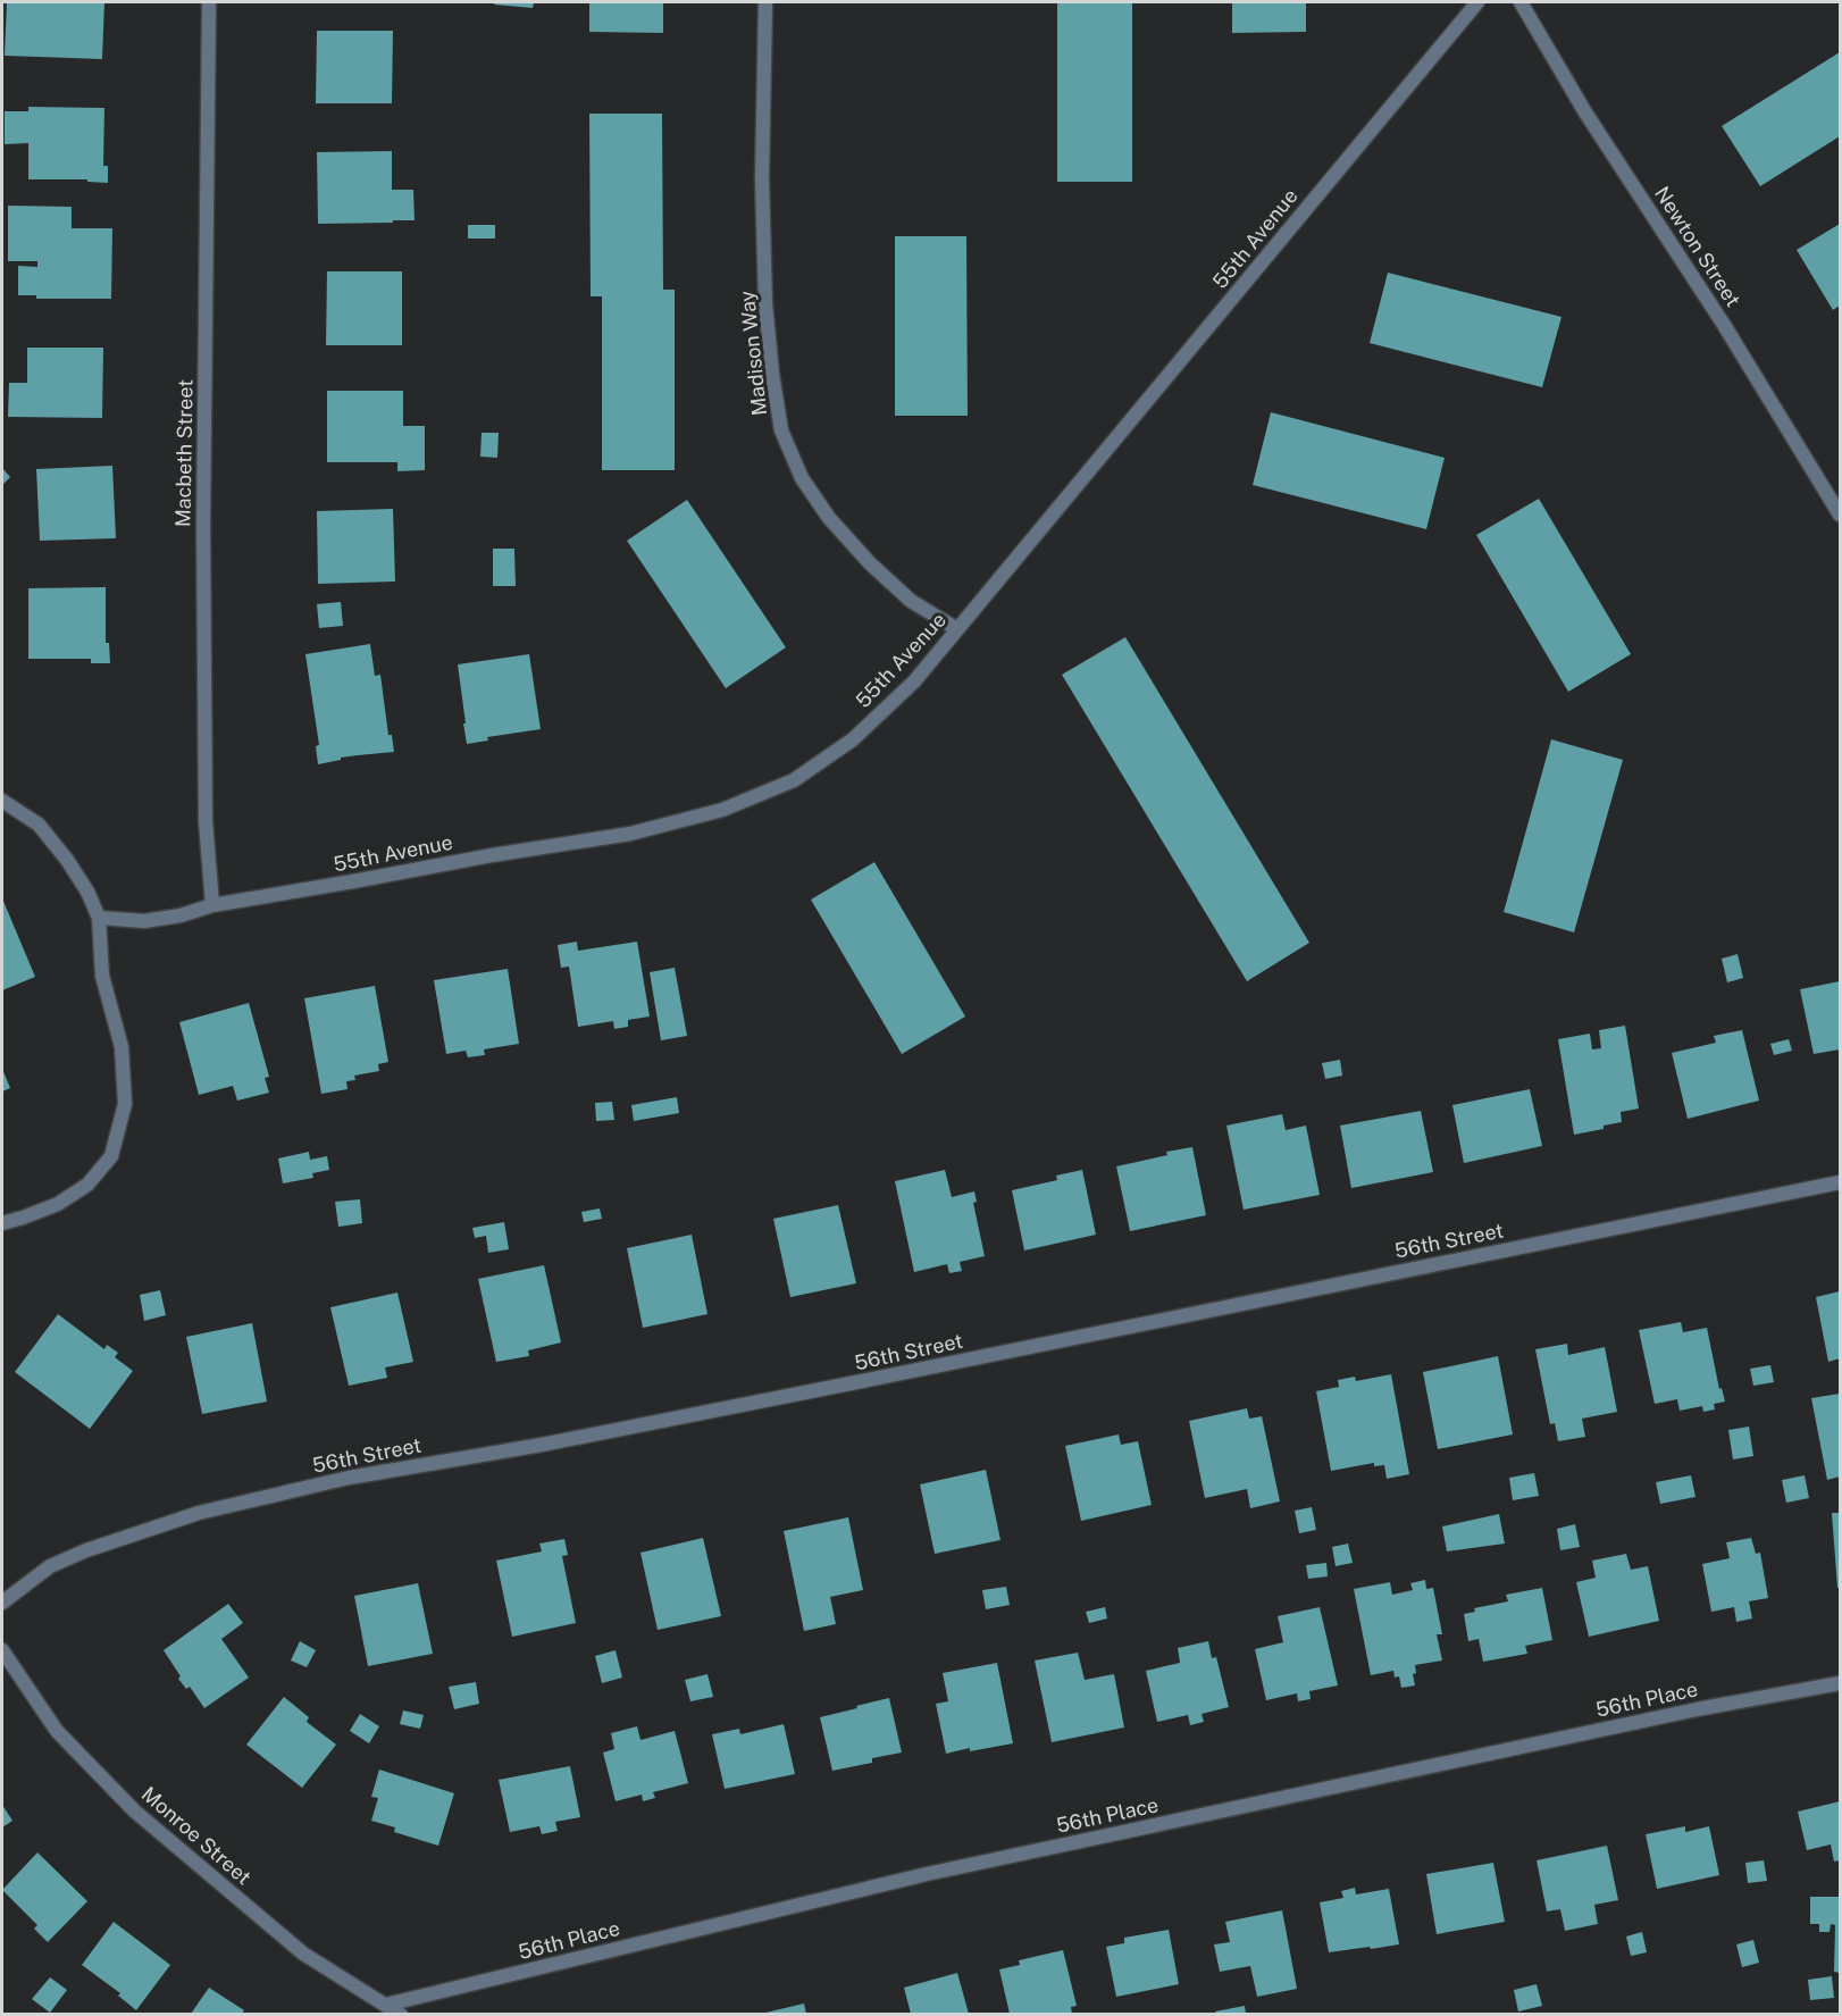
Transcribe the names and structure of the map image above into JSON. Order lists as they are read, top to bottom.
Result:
{
  "streets": {
    "street": [
      "55th Avenue",
      "Newton Street",
      "Madison Way",
      "Macbeth Street",
      "56th Street",
      "56th Place",
      "Monroe Street"
    ]
  },
  "crossings": [
    ["55th Avenue", "Madison Way"],
    ["55th Avenue", "Macbeth Street"],
    ["56th Place", "Monroe Street"]
  ]
}
